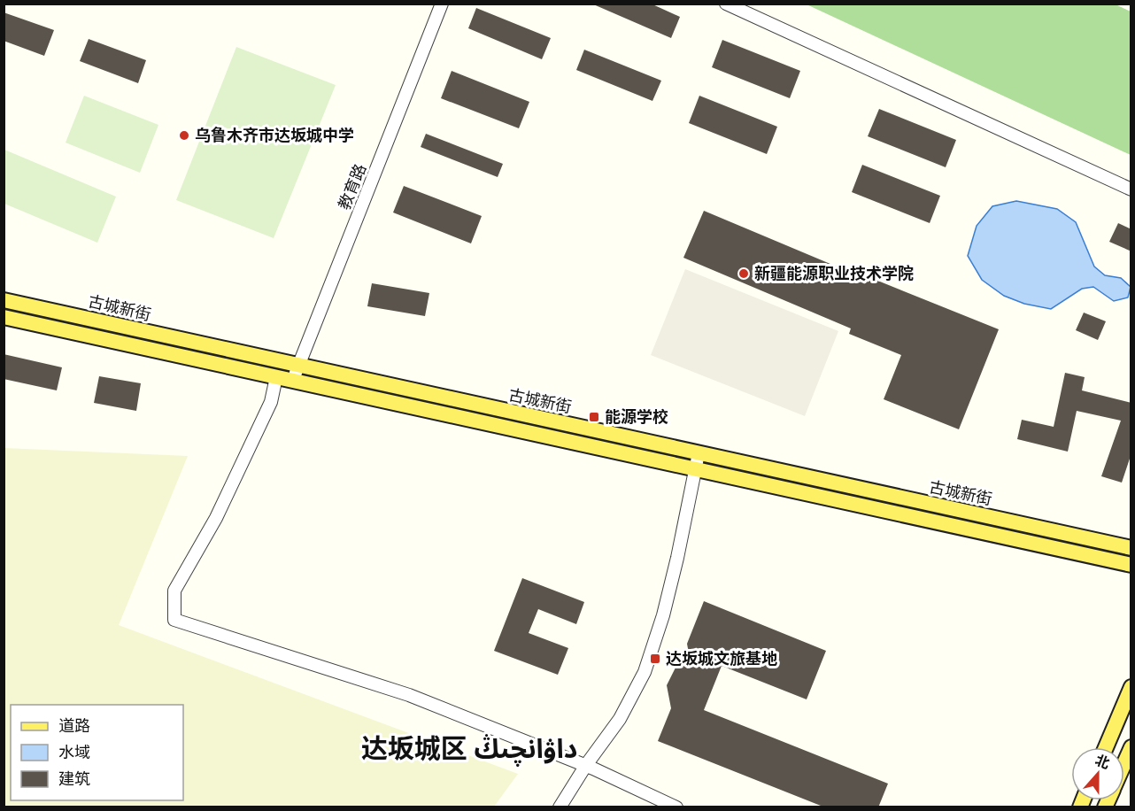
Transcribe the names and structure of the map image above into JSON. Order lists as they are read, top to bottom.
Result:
{
  "streets": {
    "main road": ["古城新街"],
    "street": ["教育路"]
  },
  "crossings": [
    ["教育路", "古城新街"]
  ],
  "districts": ["达坂城区 داۋانچىڭ"],
  "places": {
    "other": ["乌鲁木齐市达坂城中学", "新疆能源职业技术学院"],
    "transit": ["能源学校", "达坂城文旅基地"]
  },
  "legend": ["道路", "水域", "建筑"],
  "north": "top"
}
